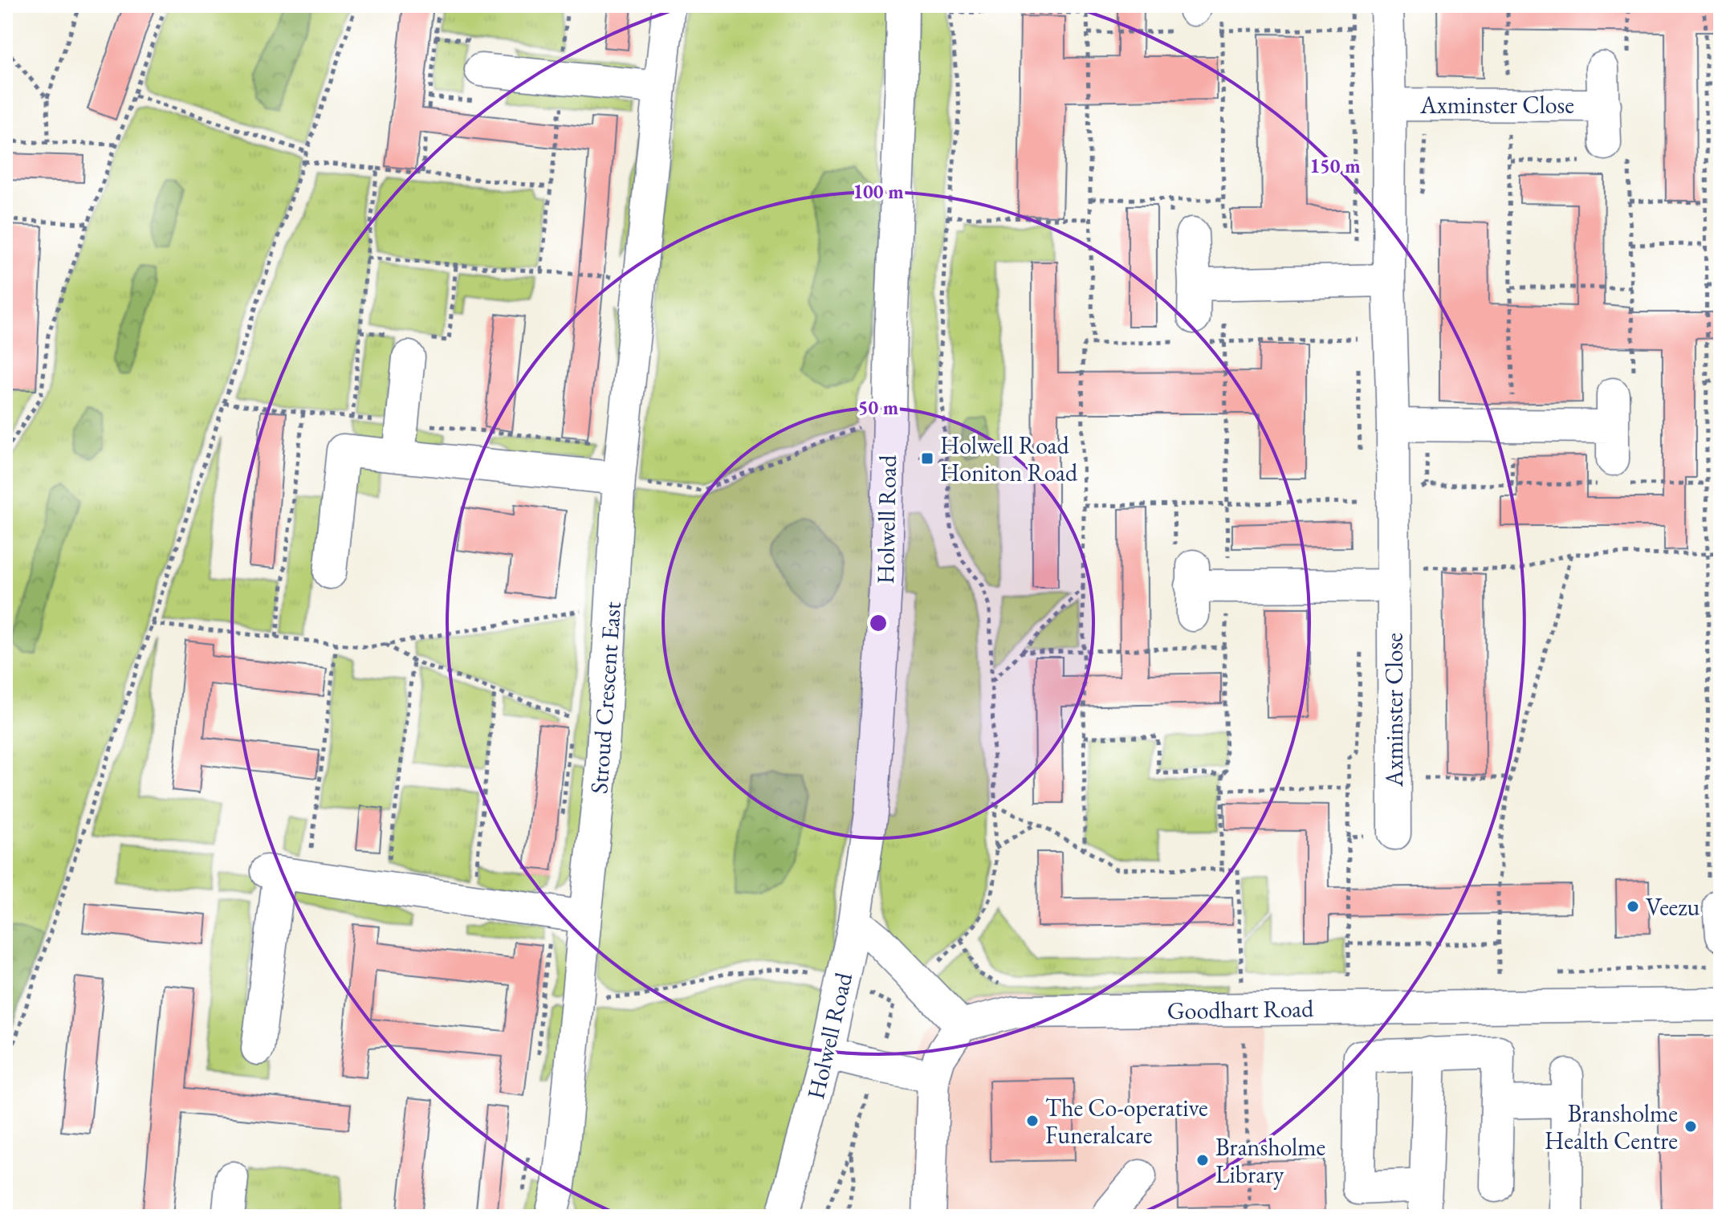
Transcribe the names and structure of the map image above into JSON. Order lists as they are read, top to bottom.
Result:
{
  "streets": {
    "street": [
      "Axminster Close",
      "Holwell Road",
      "Stroud Crescent East",
      "Goodhart Road"
    ]
  },
  "places": {
    "transit": ["Holwell Road Honiton Road"],
    "other": [
      "Veezu",
      "The Co-operative Funeralcare",
      "Bransholme Health Centre",
      "Bransholme Library"
    ]
  },
  "rings": ["150 m", "100 m", "50 m"]
}
